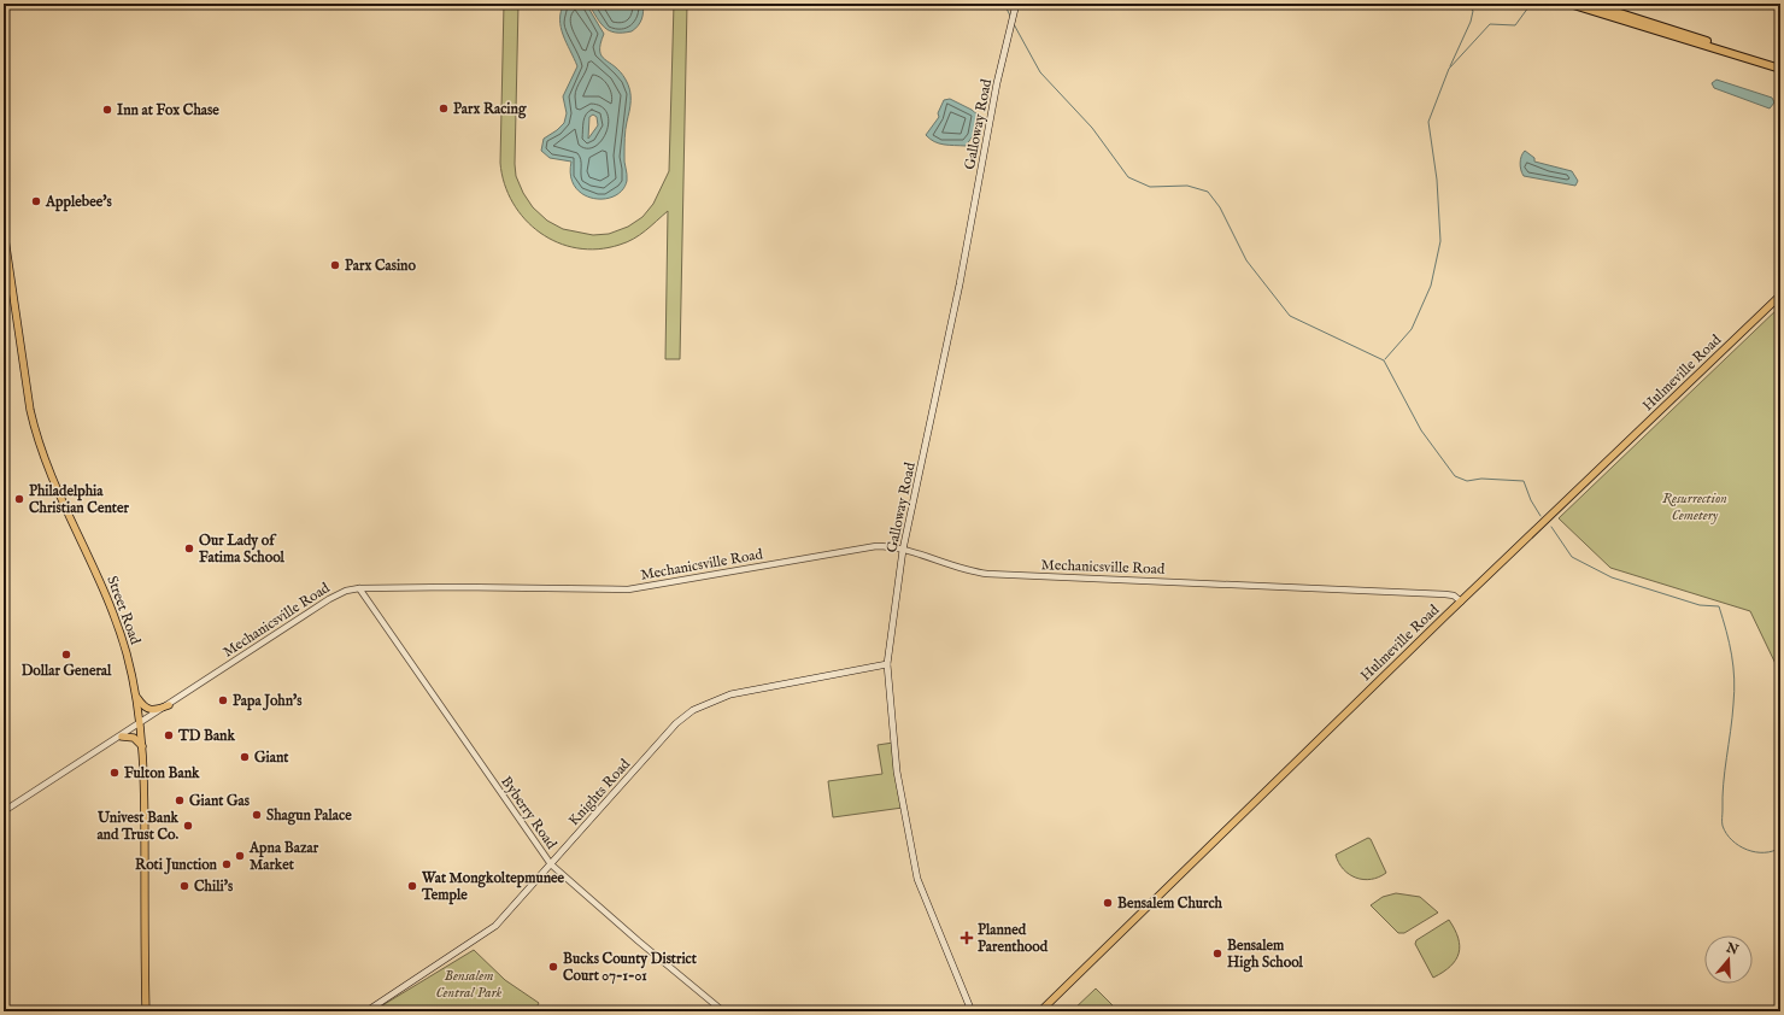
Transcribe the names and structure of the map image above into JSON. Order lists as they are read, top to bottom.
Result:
{
  "streets": {
    "main road": [
      "Galloway Road",
      "Hulmeville Road",
      "Street Road",
      "Knights Road"
    ],
    "street": ["Mechanicsville Road", "Byberry Road"]
  },
  "crossings": [
    ["Galloway Road", "Mechanicsville Road"],
    ["Galloway Road", "Knights Road"],
    ["Hulmeville Road", "Mechanicsville Road"],
    ["Mechanicsville Road", "Street Road"],
    ["Mechanicsville Road", "Byberry Road"],
    ["Knights Road", "Byberry Road"]
  ],
  "parks": ["Resurrection Cemetery", "Bensalem Central Park"],
  "places": {
    "other": [
      "Parx Racing",
      "Inn at Fox Chase",
      "Applebee's",
      "Parx Casino",
      "Philadelphia Christian Center",
      "Our Lady of Fatima School",
      "Dollar General",
      "Papa John's",
      "TD Bank",
      "Giant",
      "Fulton Bank",
      "Giant Gas",
      "Shagun Palace",
      "Univest Bank and Trust Co.",
      "Apna Bazar Market",
      "Roti Junction",
      "Chili's",
      "Wat Mongkoltepmunee Temple",
      "Bensalem Church",
      "Bensalem High School",
      "Bucks County District Court 07-1-01"
    ],
    "health": ["Planned Parenthood"]
  },
  "north": "top"
}
